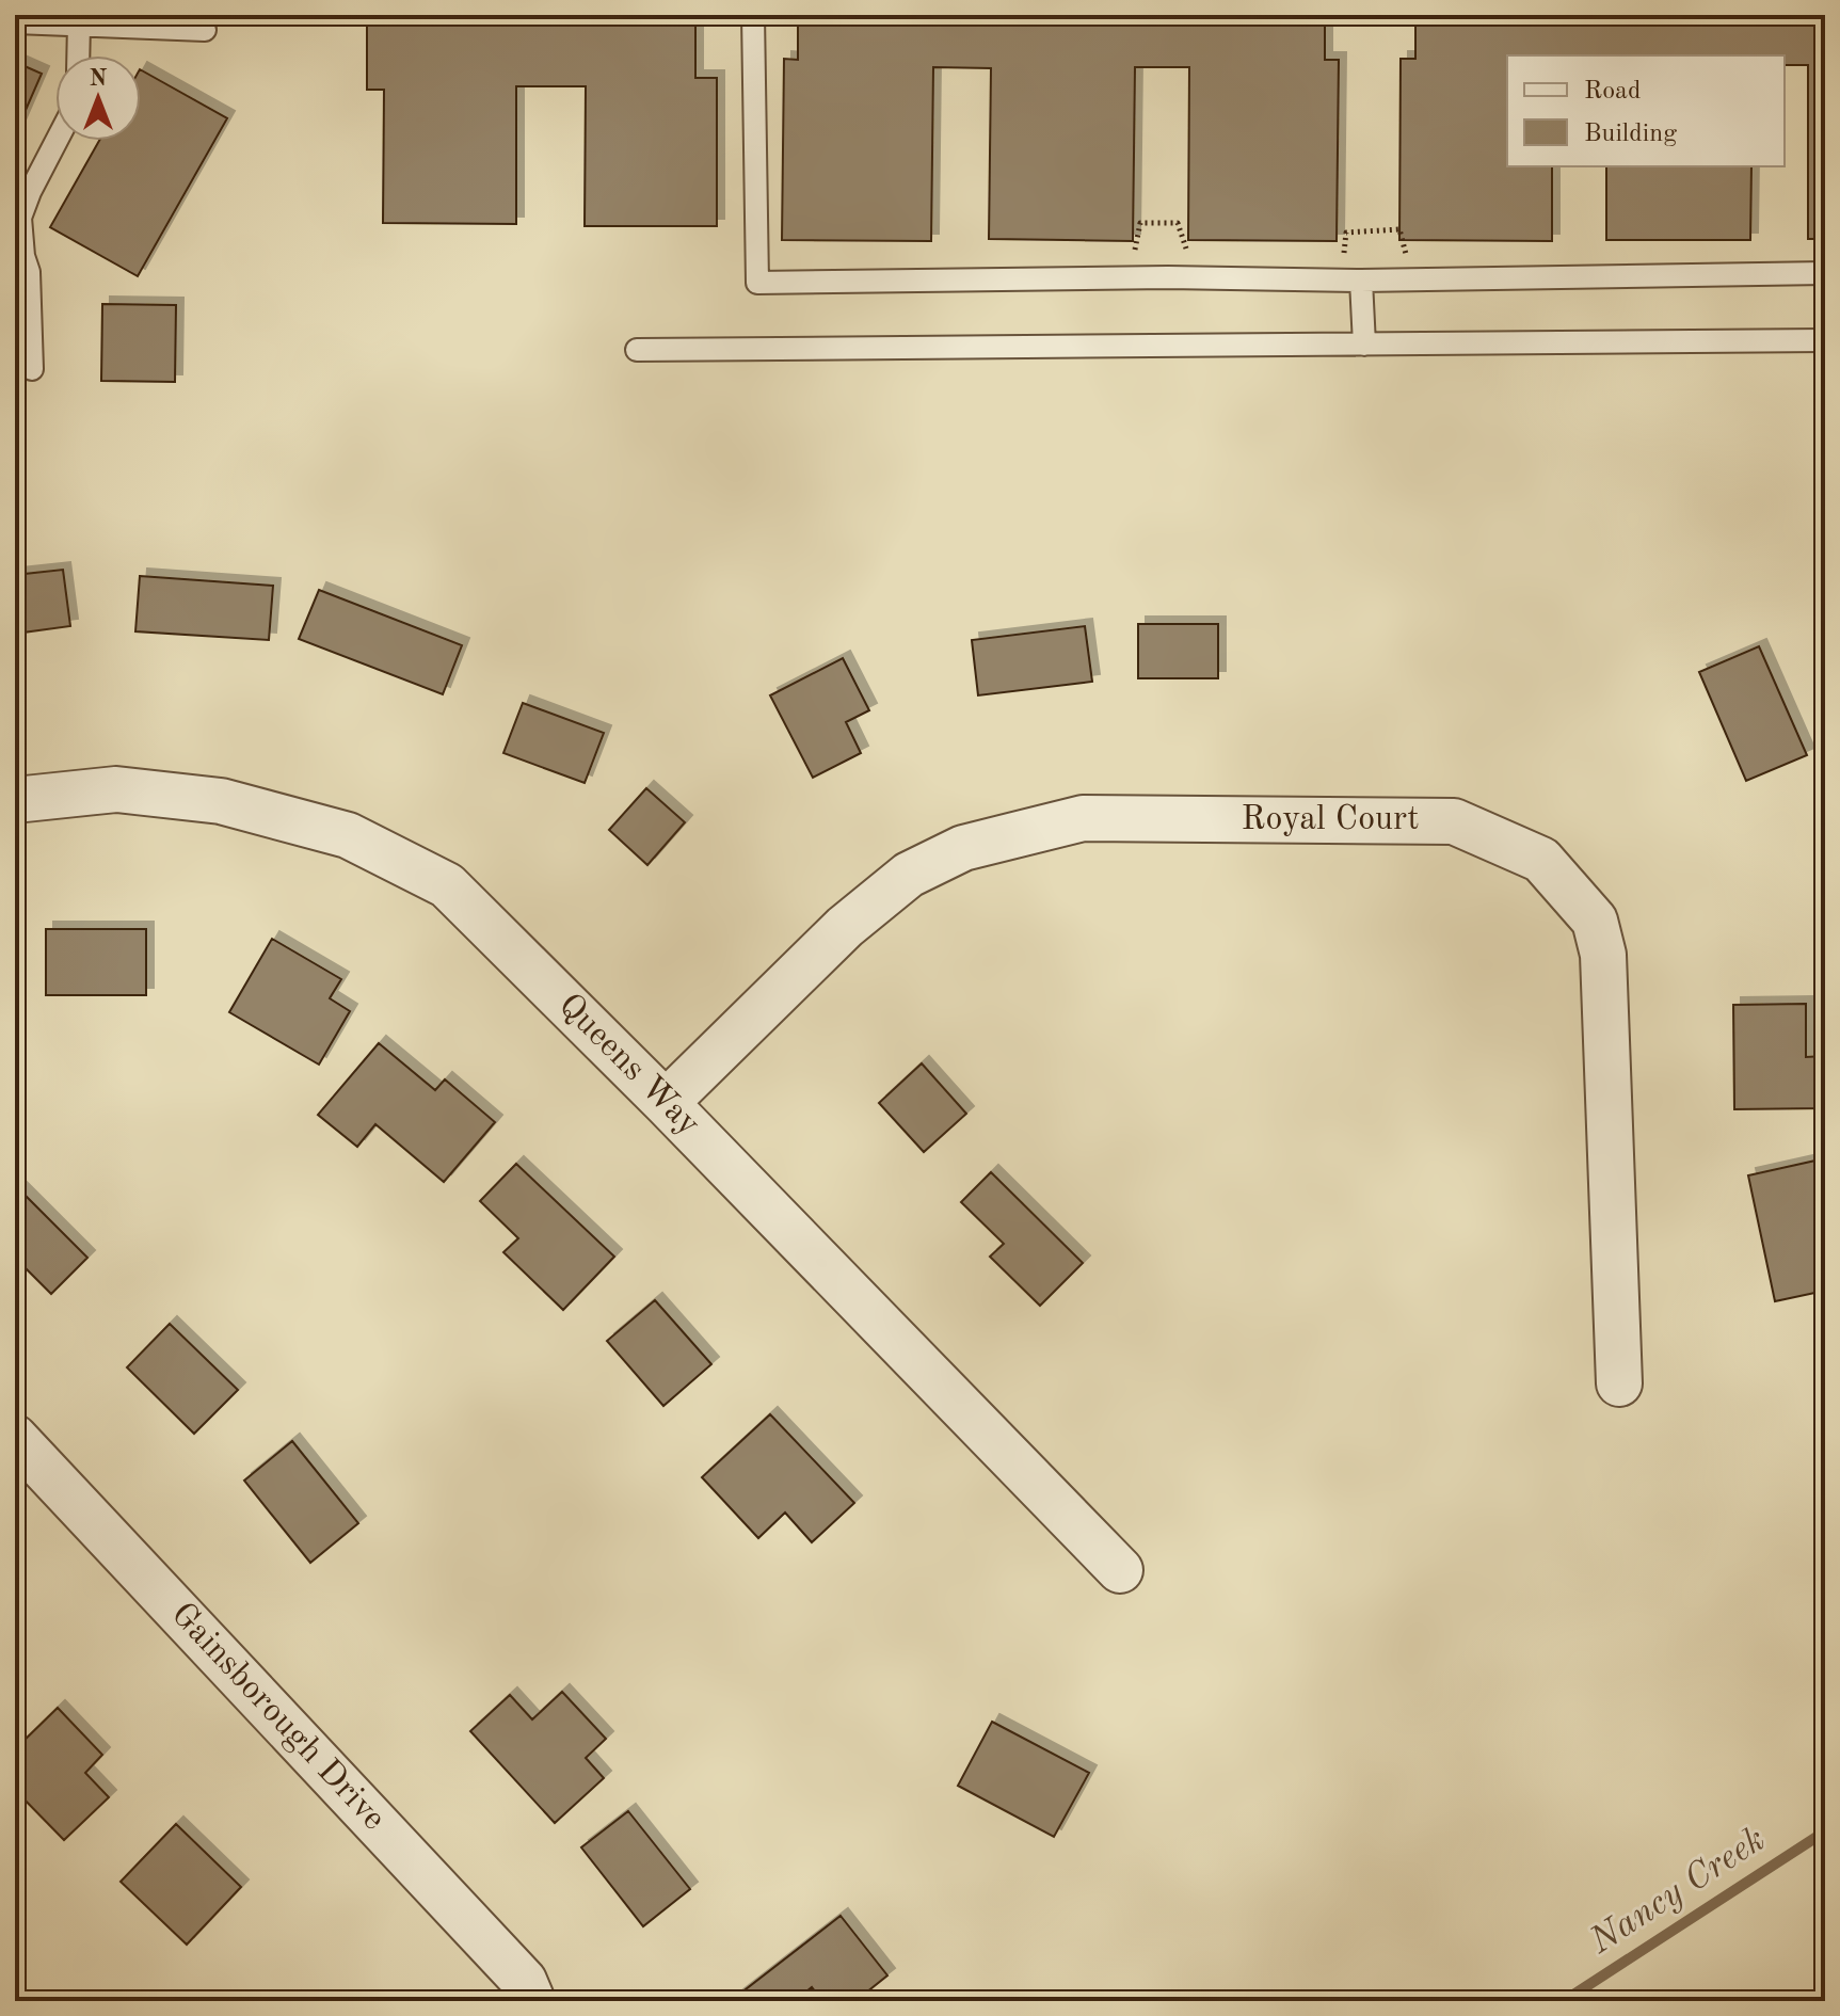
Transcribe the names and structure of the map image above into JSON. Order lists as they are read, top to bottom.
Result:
{
  "streets": {
    "street": ["Royal Court", "Queens Way", "Gainsborough Drive"]
  },
  "crossings": [
    ["Royal Court", "Queens Way"]
  ],
  "water": ["Nancy Creek"],
  "legend": ["Road", "Building"],
  "north": "top"
}
